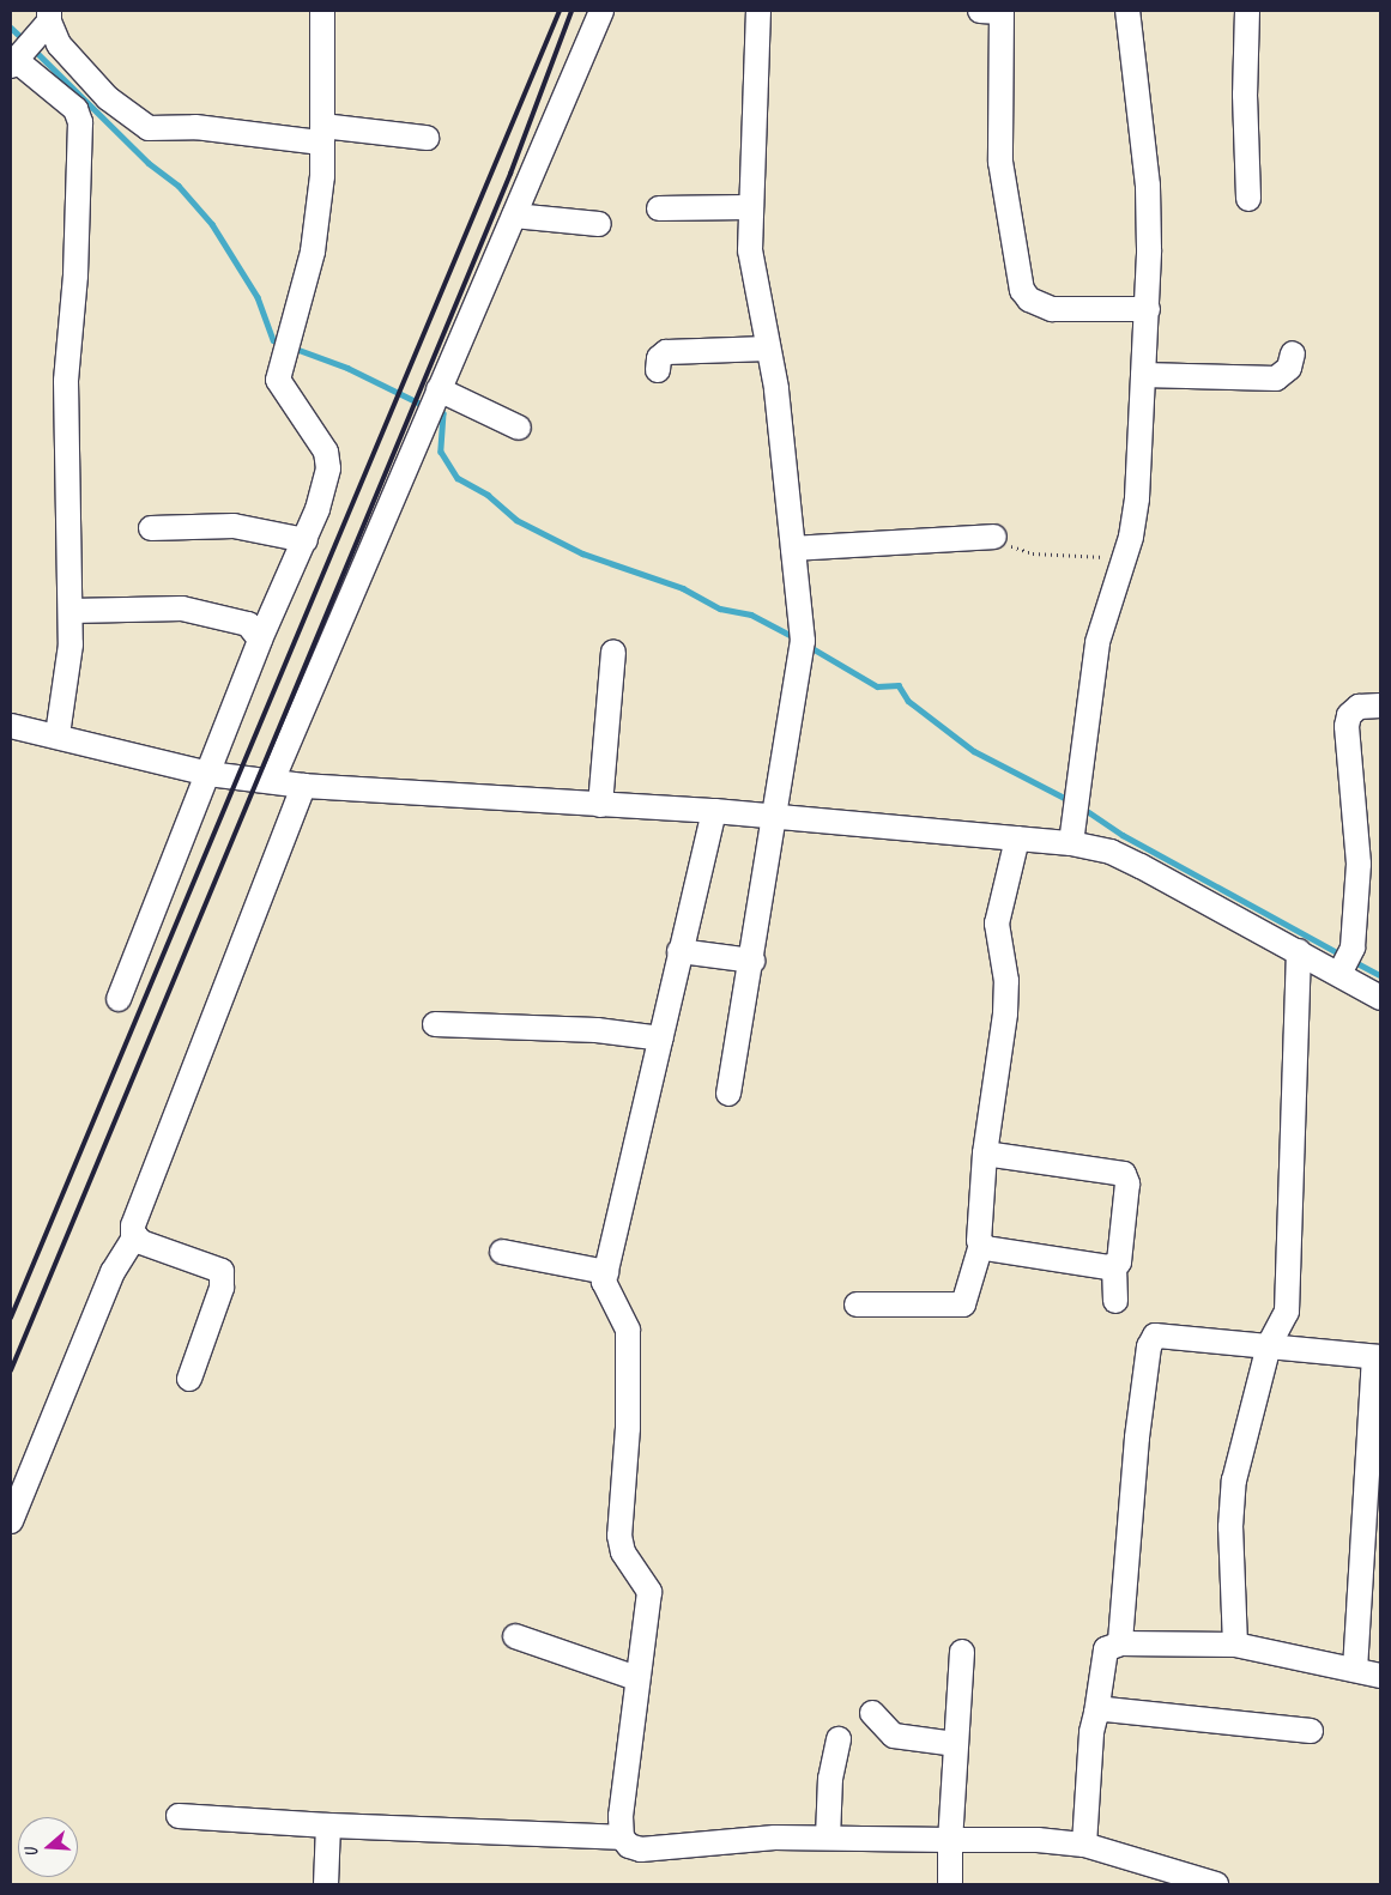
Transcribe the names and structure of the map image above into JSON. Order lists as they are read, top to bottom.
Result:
{
  "north": "left"
}
